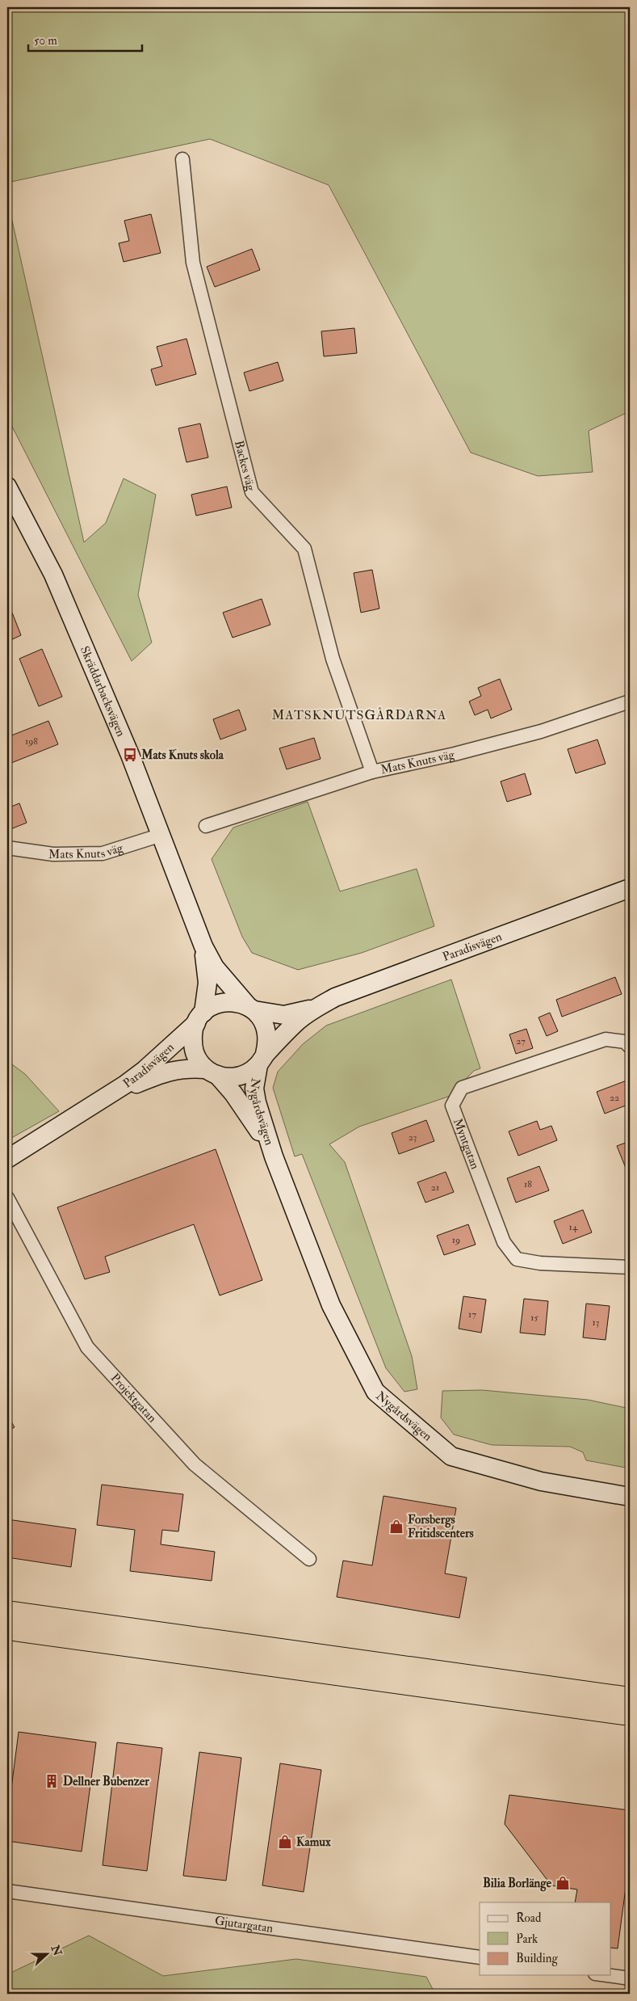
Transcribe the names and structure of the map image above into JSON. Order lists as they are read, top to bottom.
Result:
{
  "streets": {
    "street": [
      "Backes väg",
      "Skräddarbacksvägen",
      "Mats Knuts väg",
      "Paradisvägen",
      "Nygårdsvägen",
      "Myntgatan",
      "Projektgatan",
      "Gjutargatan"
    ]
  },
  "crossings": [
    ["Backes väg", "Mats Knuts väg"],
    ["Skräddarbacksvägen", "Mats Knuts väg"],
    ["Skräddarbacksvägen", "Paradisvägen"],
    ["Skräddarbacksvägen", "Nygårdsvägen"],
    ["Paradisvägen", "Nygårdsvägen"]
  ],
  "districts": ["MATSKNUTSGÅRDARNA"],
  "places": {
    "bus stop": ["Mats Knuts skola"],
    "shop": ["Forsbergs Fritidscenters", "Kamux", "Bilia Borlänge"],
    "building": ["Dellner Bubenzer"]
  },
  "house_numbers": [
    "198",
    "27",
    "22",
    "23",
    "18",
    "21",
    "14",
    "19",
    "17",
    "15",
    "13"
  ],
  "legend": ["Road", "Park", "Building"],
  "scale_bar": "50 m",
  "north": "right"
}
